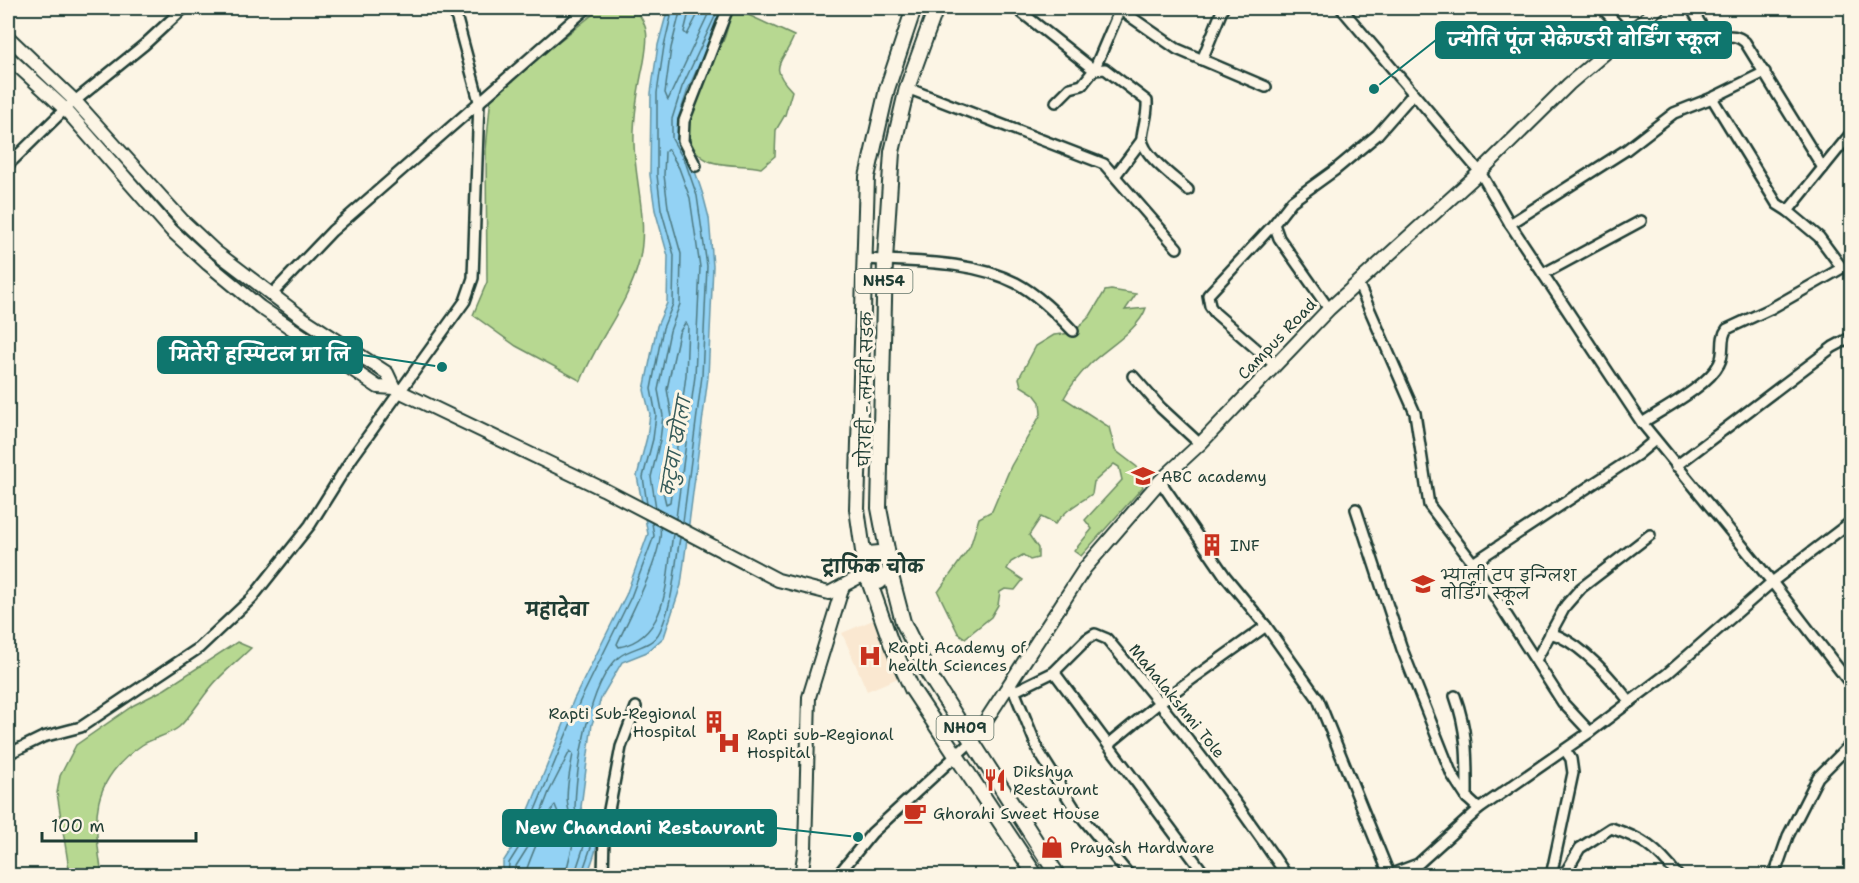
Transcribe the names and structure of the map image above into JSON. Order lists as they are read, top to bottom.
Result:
{
  "streets": {
    "main road": [
      "NH54",
      "Campus Road",
      "घोराही - लमही सडक",
      "NH09"
    ],
    "street": ["Mahalakshmi Tole"]
  },
  "crossings": [
    ["Campus Road", "Mahalakshmi Tole"],
    ["Campus Road", "NH09"],
    ["घोराही - लमही सडक", "NH09"]
  ],
  "districts": ["ट्राफिक चोक", "महादेवा"],
  "water": ["कटुवा खोला"],
  "places": {
    "other": ["ज्योति पूंज सेकेण्डरी वोर्डिंग स्कूल", "मितेरी हस्पिटल प्रा लि", "New Chandani Restaurant"],
    "school or university": ["ABC academy", "भ्याली टप इन्ग्लिश वोर्डिंग स्कूल"],
    "building": ["INF", "Rapti Sub-Regional Hospital"],
    "hospital": ["Rapti Academy of health Sciences", "Rapti sub-Regional Hospital"],
    "restaurant": ["Dikshya Restaurant"],
    "cafe": ["Ghorahi Sweet House"],
    "shop": ["Prayash Hardware"]
  },
  "scale_bar": "100 m"
}
